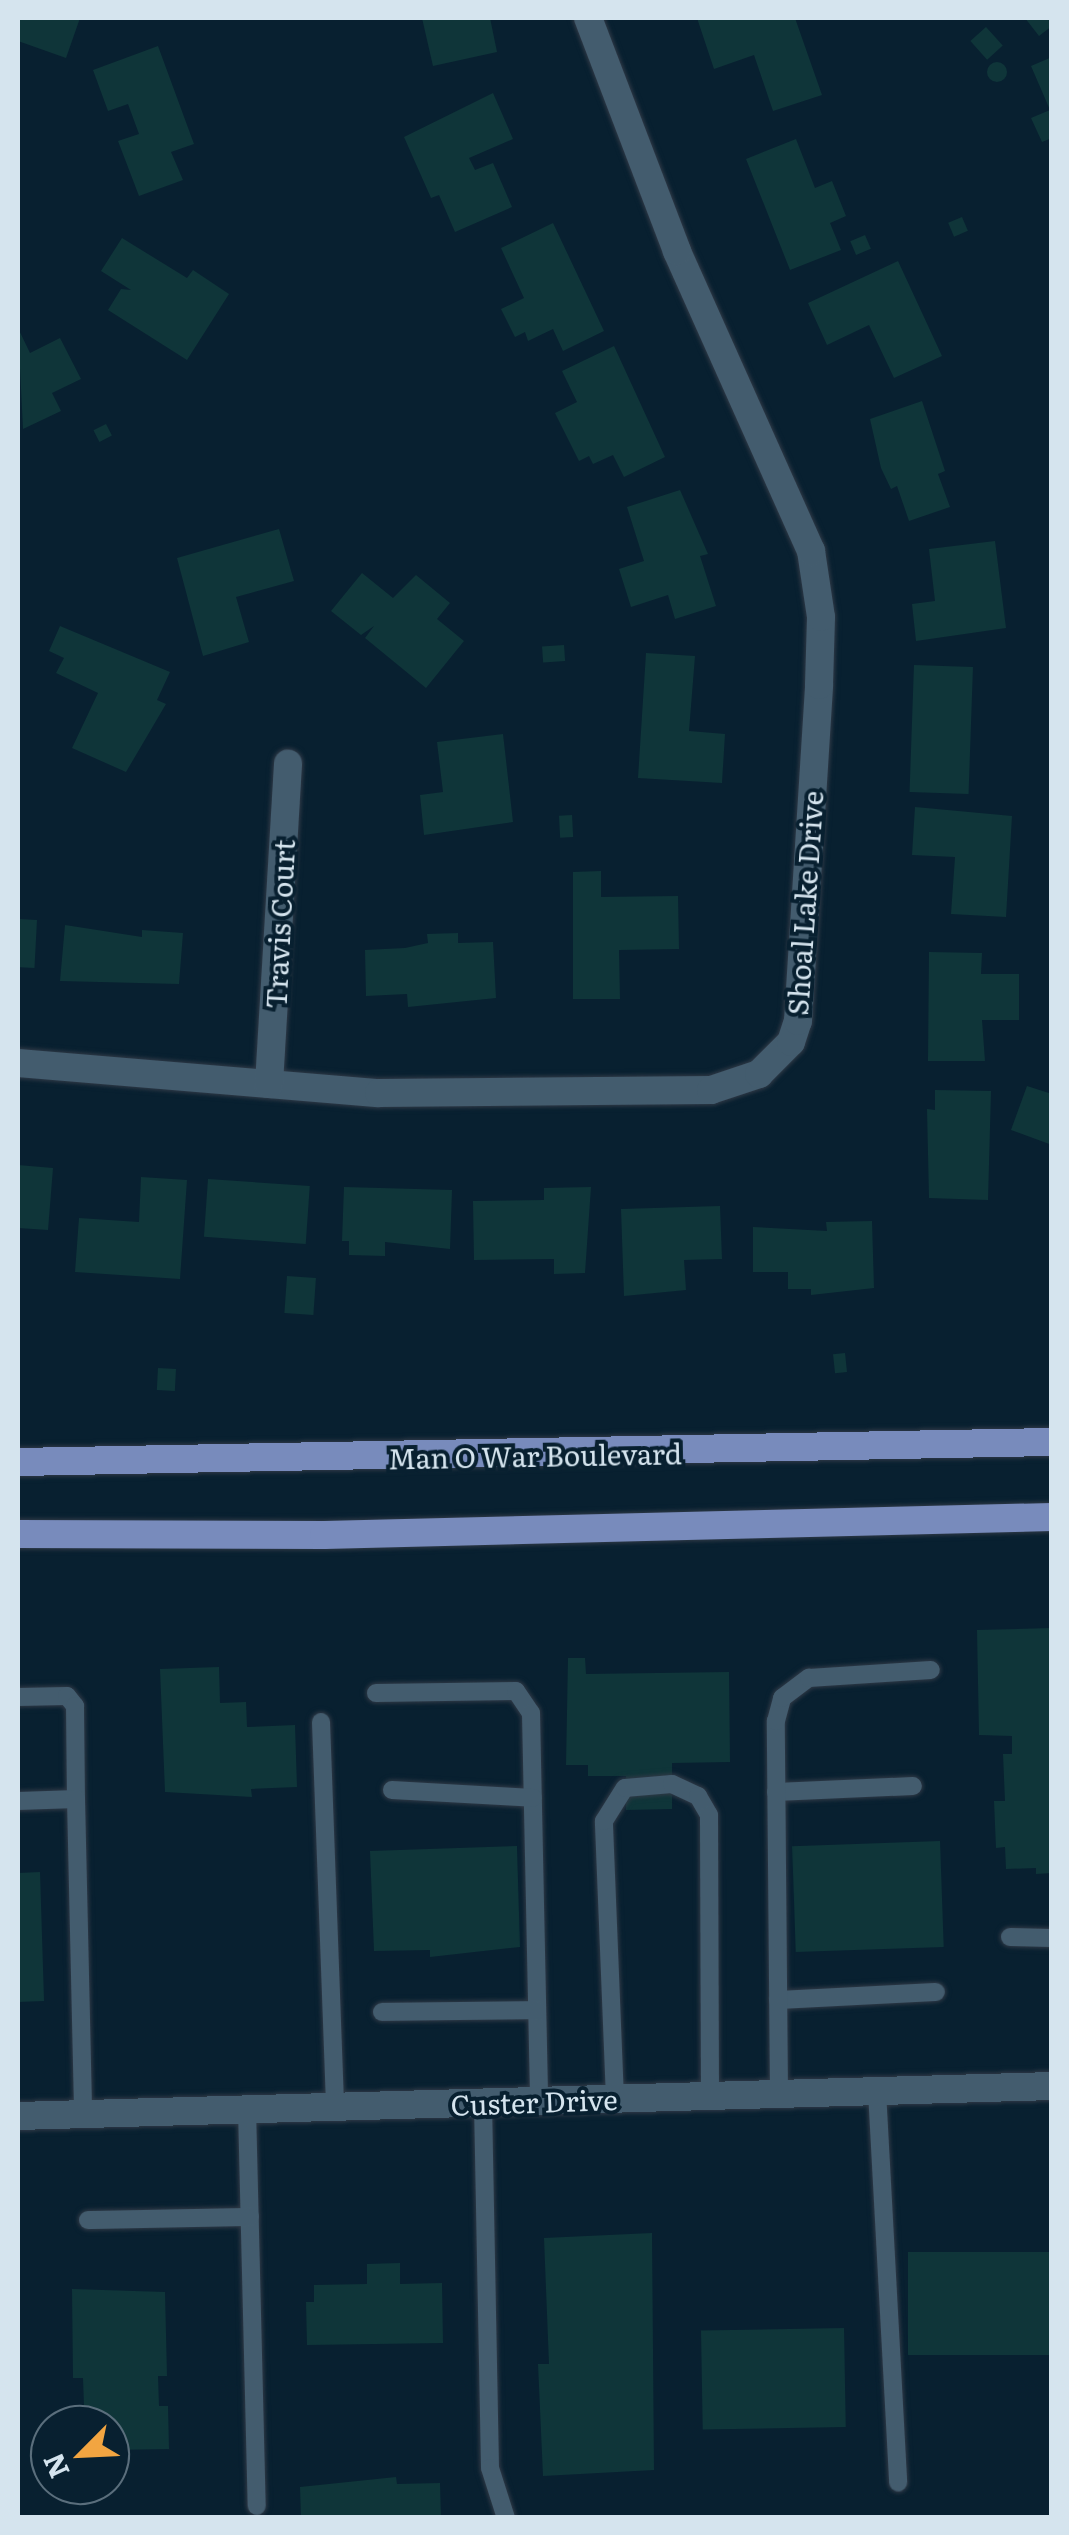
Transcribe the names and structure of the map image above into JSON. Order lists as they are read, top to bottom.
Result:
{
  "streets": {
    "main road": ["Man O War Boulevard"],
    "street": ["Shoal Lake Drive", "Travis Court", "Custer Drive"]
  },
  "crossings": [
    ["Shoal Lake Drive", "Travis Court"]
  ],
  "north": "bottom left"
}
